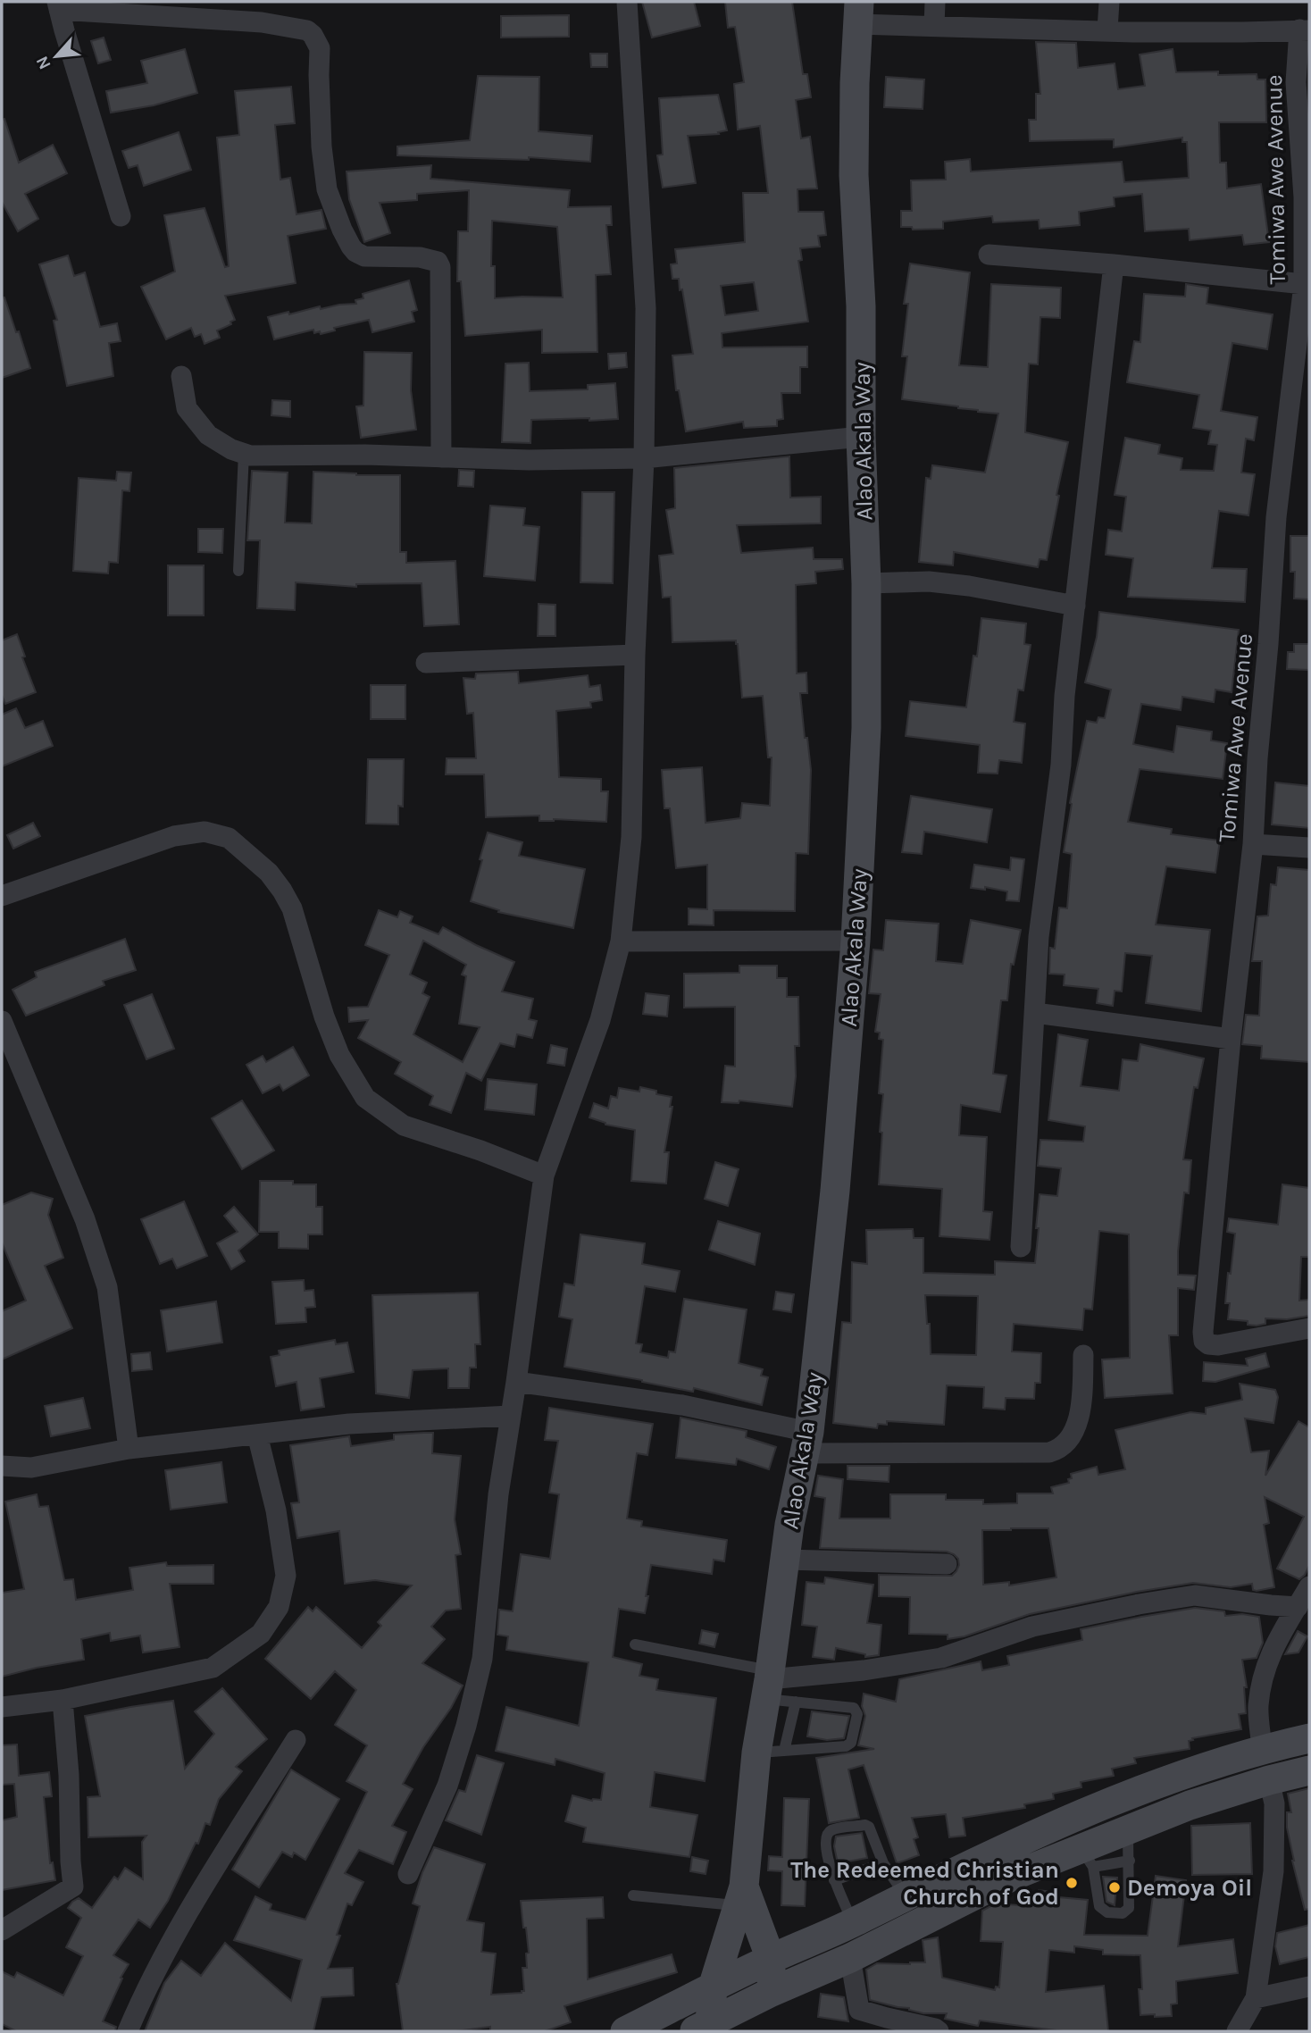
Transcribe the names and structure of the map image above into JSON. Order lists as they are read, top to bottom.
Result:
{
  "streets": {
    "street": ["Tomiwa Awe Avenue", "Alao Akala Way"]
  },
  "places": ["The Redeemed Christian Church of God", "Demoya Oil"],
  "north": "bottom left"
}
